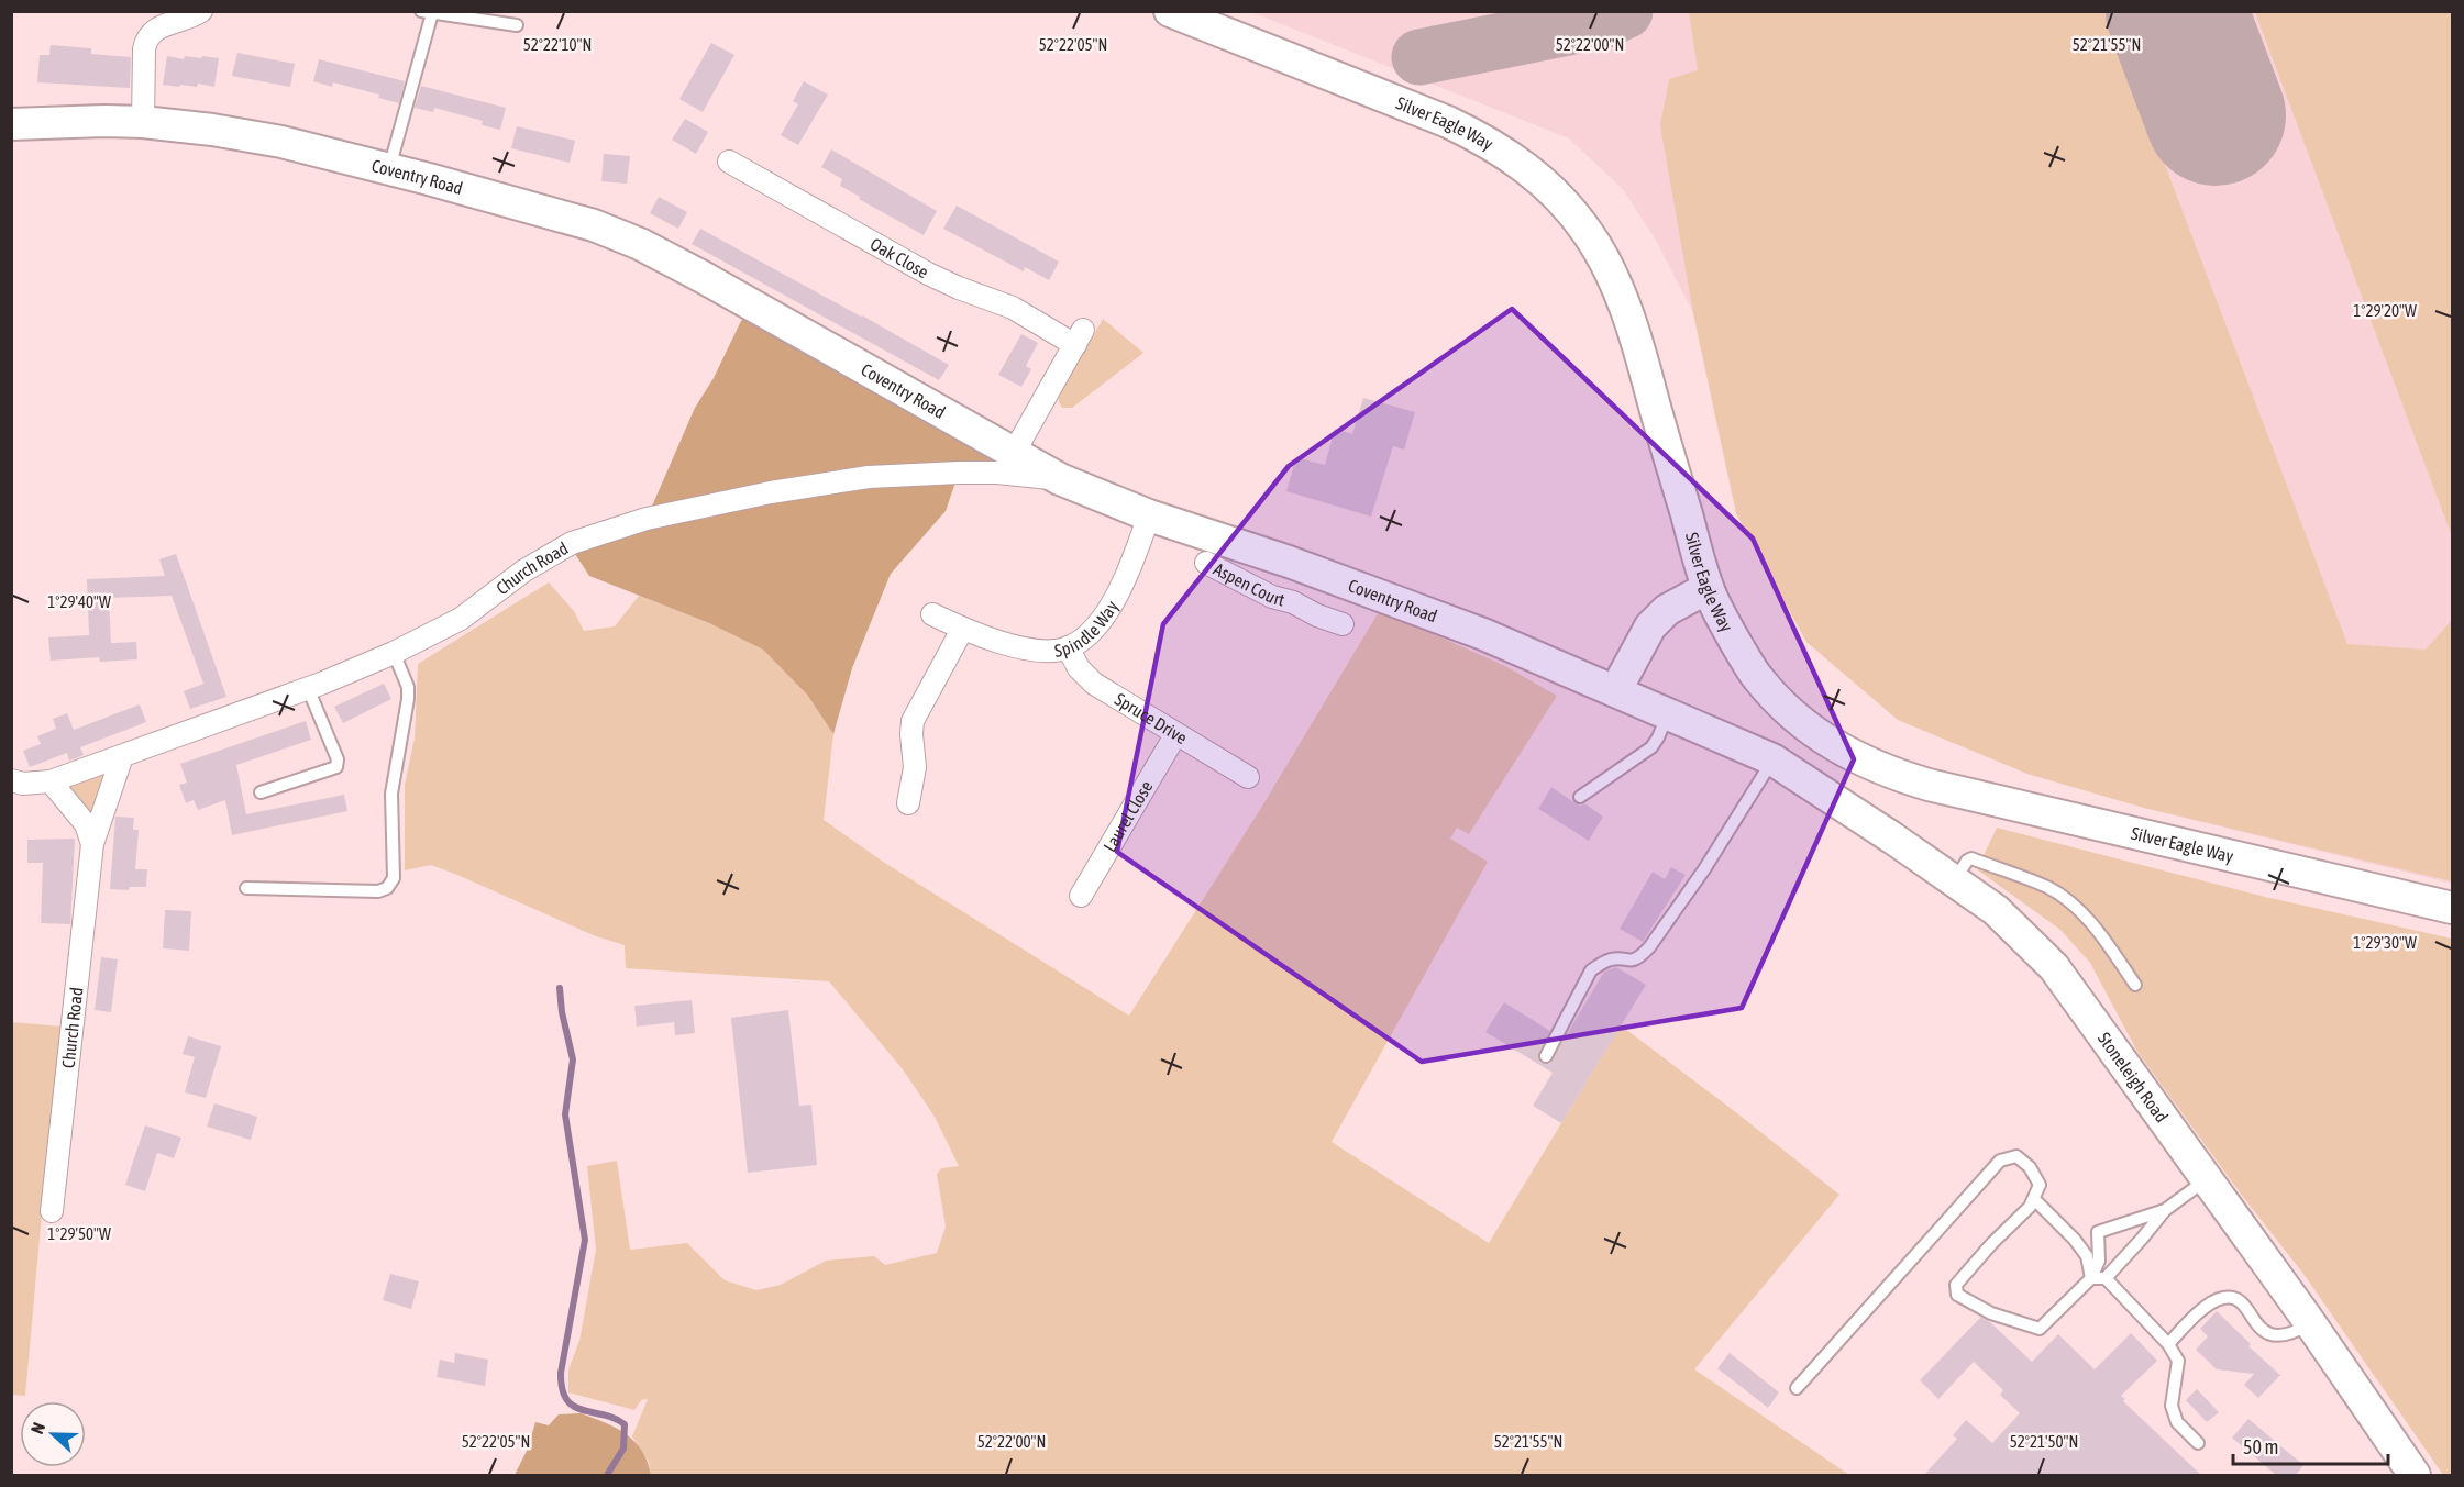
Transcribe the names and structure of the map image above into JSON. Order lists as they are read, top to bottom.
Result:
{
  "streets": {
    "street": [
      "Silver Eagle Way",
      "Coventry Road",
      "Oak Close",
      "Church Road",
      "Aspen Court",
      "Spindle Way",
      "Spruce Drive",
      "Laurel Close",
      "Stoneleigh Road"
    ]
  },
  "crossings": [
    ["Coventry Road", "Oak Close"],
    ["Coventry Road", "Church Road"],
    ["Coventry Road", "Aspen Court"],
    ["Coventry Road", "Spindle Way"],
    ["Coventry Road", "Stoneleigh Road"],
    ["Spindle Way", "Spruce Drive"],
    ["Spruce Drive", "Laurel Close"]
  ],
  "scale_bar": "50 m",
  "north": "left",
  "coordinates": [
    "52°21'55\"N",
    "52°22'10\"N",
    "52°22'05\"N",
    "52°22'00\"N",
    "1°29'20\"W",
    "1°29'40\"W",
    "1°29'30\"W",
    "1°29'50\"W",
    "52°21'50\"N"
  ]
}
